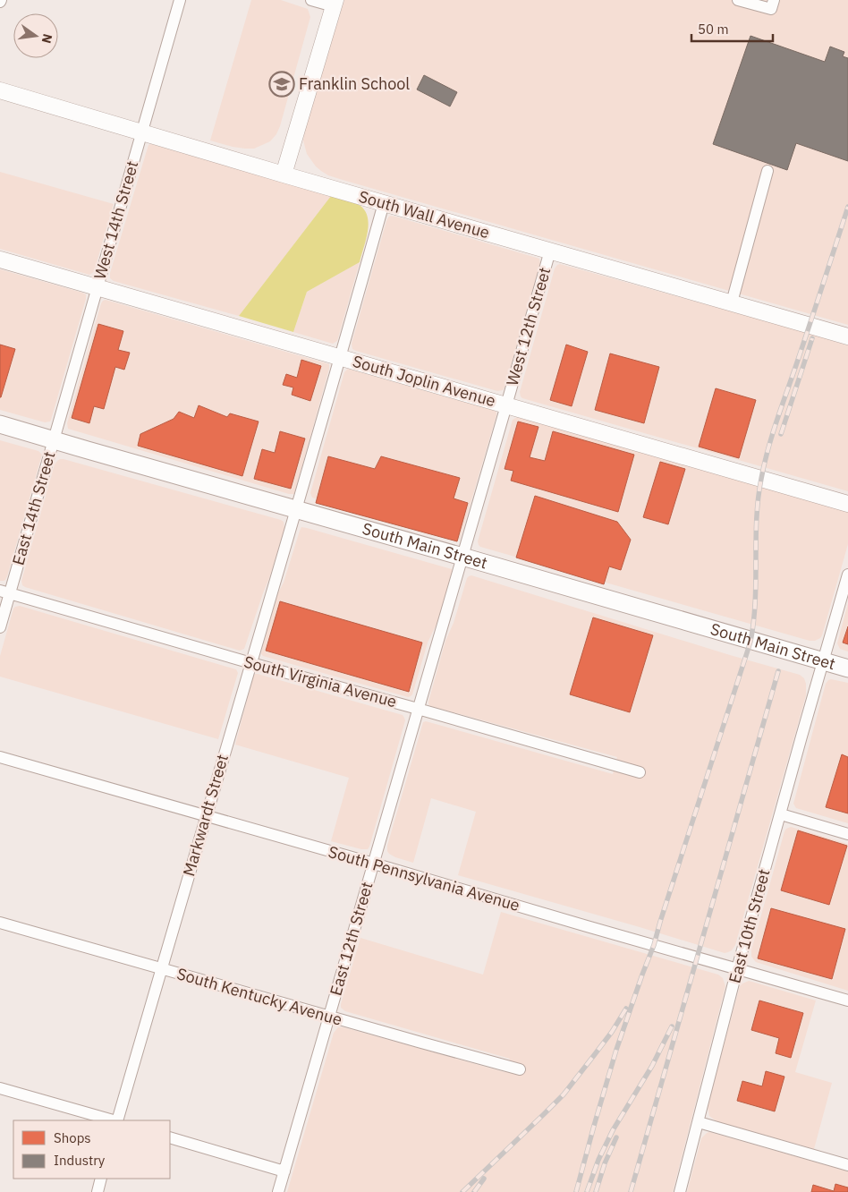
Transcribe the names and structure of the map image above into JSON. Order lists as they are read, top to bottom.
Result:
{
  "streets": {
    "main road": ["South Main Street"],
    "street": [
      "South Wall Avenue",
      "West 14th Street",
      "West 12th Street",
      "South Joplin Avenue",
      "East 14th Street",
      "South Virginia Avenue",
      "Markwardt Street",
      "South Pennsylvania Avenue",
      "East 10th Street",
      "East 12th Street",
      "South Kentucky Avenue"
    ]
  },
  "crossings": [
    ["South Wall Avenue", "West 14th Street"],
    ["South Wall Avenue", "West 12th Street"],
    ["South Wall Avenue", "Markwardt Street"],
    ["West 14th Street", "South Joplin Avenue"],
    ["West 14th Street", "East 14th Street"],
    ["West 14th Street", "South Main Street"],
    ["West 12th Street", "South Joplin Avenue"],
    ["West 12th Street", "South Main Street"],
    ["West 12th Street", "East 12th Street"],
    ["South Joplin Avenue", "Markwardt Street"],
    ["East 14th Street", "South Main Street"],
    ["East 14th Street", "South Virginia Avenue"],
    ["South Main Street", "Markwardt Street"],
    ["South Main Street", "East 10th Street"],
    ["South Main Street", "East 12th Street"],
    ["South Virginia Avenue", "Markwardt Street"],
    ["South Virginia Avenue", "East 12th Street"],
    ["Markwardt Street", "South Pennsylvania Avenue"],
    ["Markwardt Street", "South Kentucky Avenue"],
    ["South Pennsylvania Avenue", "East 10th Street"],
    ["South Pennsylvania Avenue", "East 12th Street"],
    ["East 12th Street", "South Kentucky Avenue"]
  ],
  "places": {
    "school or university": ["Franklin School"]
  },
  "legend": ["Shops", "Industry"],
  "scale_bar": "50 m",
  "north": "right"
}
